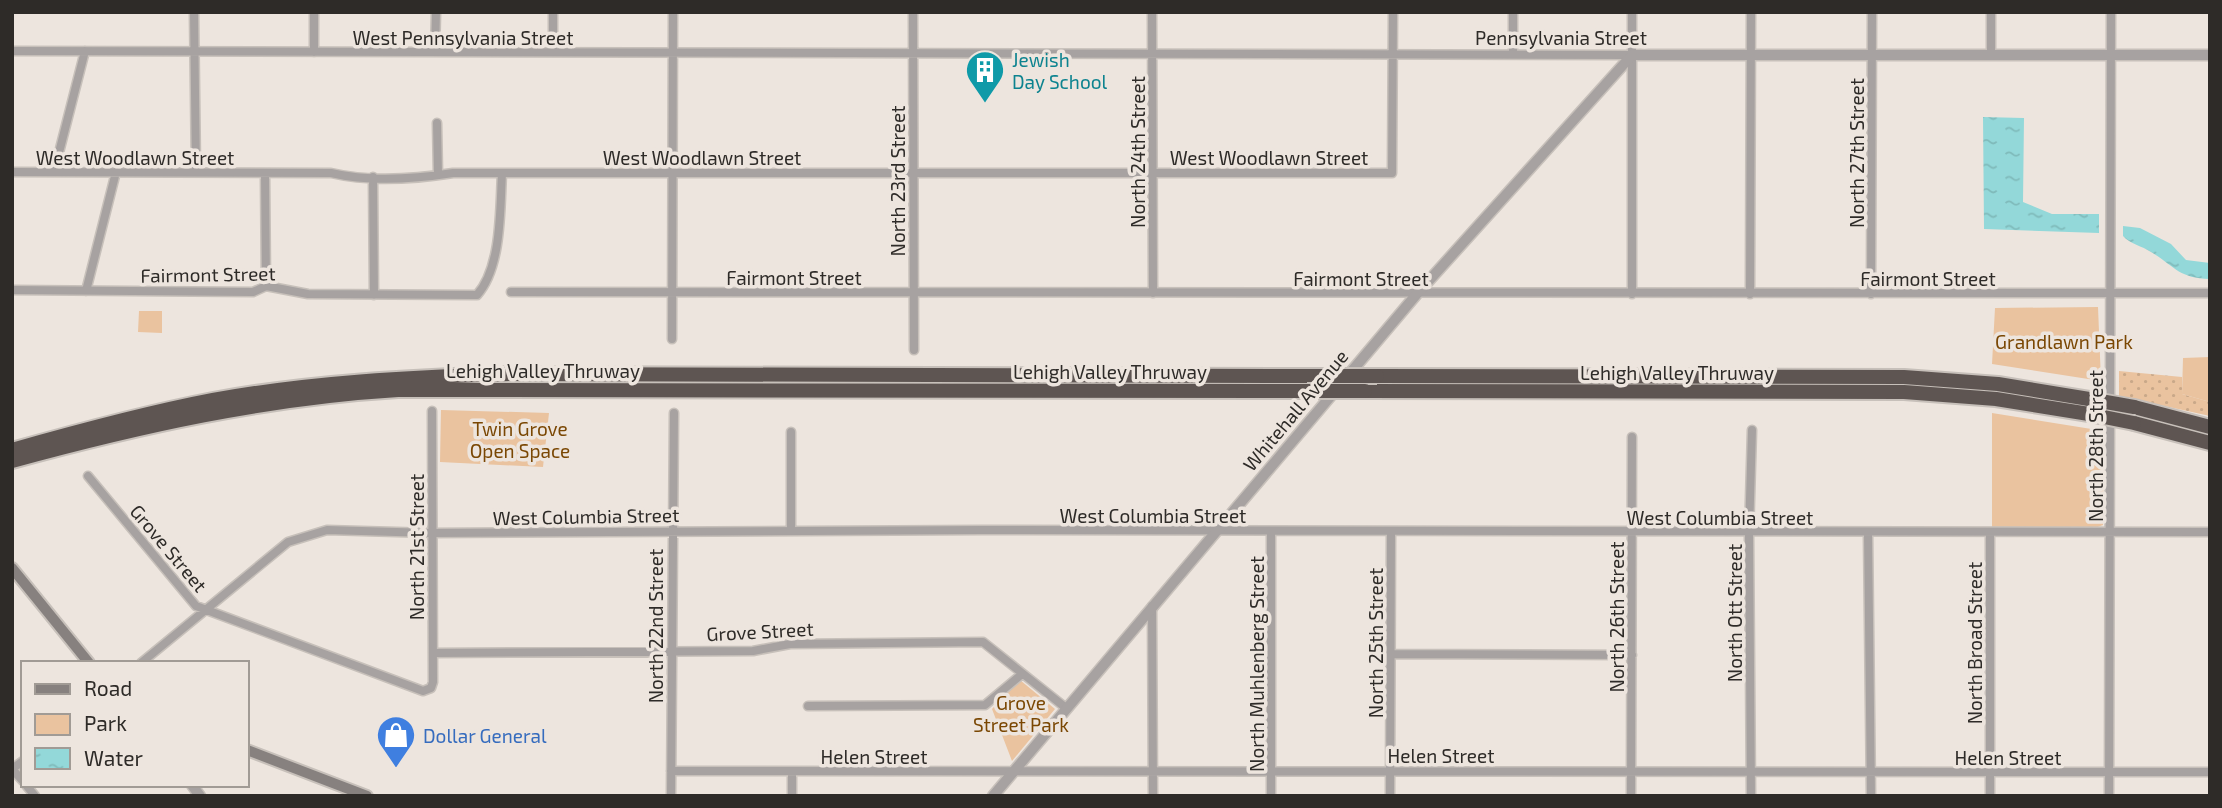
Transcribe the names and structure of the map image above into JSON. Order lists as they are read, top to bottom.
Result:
{
  "streets": {
    "highway": ["Lehigh Valley Thruway"],
    "street": [
      "West Pennsylvania Street",
      "Pennsylvania Street",
      "North 24th Street",
      "North 27th Street",
      "West Woodlawn Street",
      "North 23rd Street",
      "Fairmont Street",
      "Whitehall Avenue",
      "North 28th Street",
      "West Columbia Street",
      "North 21st Street",
      "Grove Street",
      "North Ott Street",
      "North 26th Street",
      "North 22nd Street",
      "North 25th Street",
      "North Broad Street",
      "North Muhlenberg Street",
      "Helen Street"
    ]
  },
  "crossings": [
    ["West Pennsylvania Street", "Pennsylvania Street"],
    ["West Pennsylvania Street", "North 23rd Street"],
    ["Pennsylvania Street", "North 24th Street"],
    ["Pennsylvania Street", "North 27th Street"],
    ["Pennsylvania Street", "West Woodlawn Street"],
    ["Pennsylvania Street", "North 23rd Street"],
    ["Pennsylvania Street", "Whitehall Avenue"],
    ["Pennsylvania Street", "North 28th Street"],
    ["North 24th Street", "West Woodlawn Street"],
    ["North 24th Street", "Fairmont Street"],
    ["North 27th Street", "Fairmont Street"],
    ["West Woodlawn Street", "North 23rd Street"],
    ["West Woodlawn Street", "Fairmont Street"],
    ["North 23rd Street", "Fairmont Street"],
    ["Fairmont Street", "Whitehall Avenue"],
    ["Fairmont Street", "North 28th Street"],
    ["Whitehall Avenue", "West Columbia Street"],
    ["Whitehall Avenue", "Grove Street"],
    ["Whitehall Avenue", "Helen Street"],
    ["North 28th Street", "West Columbia Street"],
    ["North 28th Street", "Helen Street"],
    ["West Columbia Street", "North 21st Street"],
    ["West Columbia Street", "Grove Street"],
    ["West Columbia Street", "North Ott Street"],
    ["West Columbia Street", "North 26th Street"],
    ["West Columbia Street", "North 22nd Street"],
    ["West Columbia Street", "North 25th Street"],
    ["West Columbia Street", "North Broad Street"],
    ["West Columbia Street", "North Muhlenberg Street"],
    ["North 21st Street", "Grove Street"],
    ["Grove Street", "North 22nd Street"],
    ["North Ott Street", "Helen Street"],
    ["North 26th Street", "Helen Street"],
    ["North 22nd Street", "Helen Street"],
    ["North 25th Street", "Helen Street"],
    ["North Broad Street", "Helen Street"],
    ["North Muhlenberg Street", "Helen Street"]
  ],
  "parks": ["Grandlawn Park", "Twin Grove Open Space", "Grove Street Park"],
  "places": {
    "building": ["Jewish Day School"],
    "shop": ["Dollar General"]
  },
  "legend": ["Road", "Park", "Water"]
}
